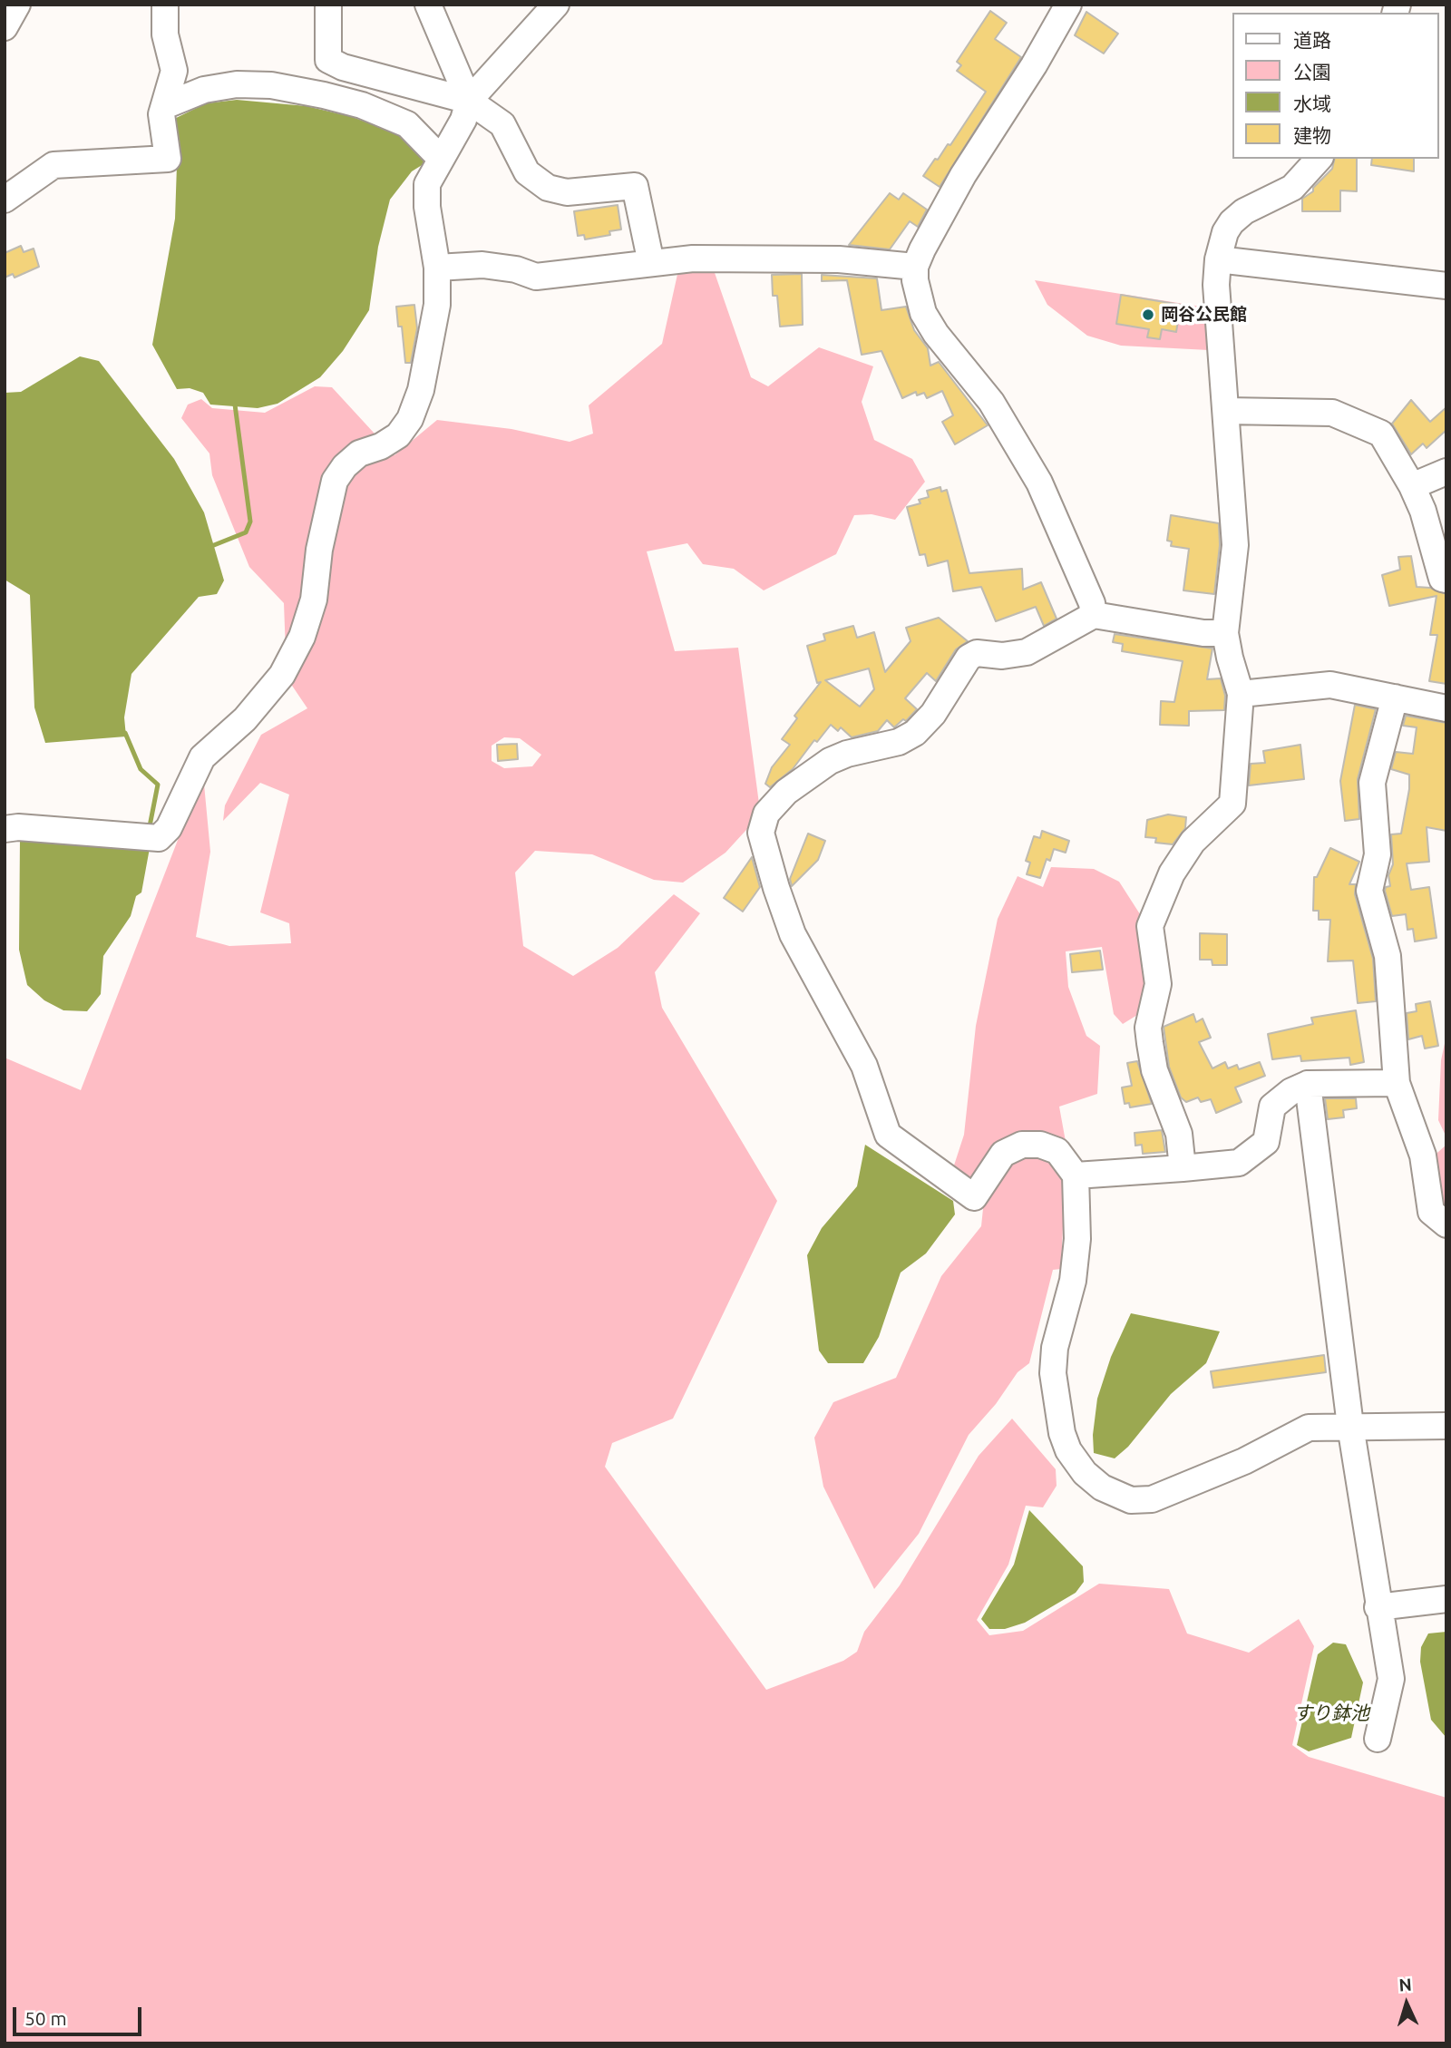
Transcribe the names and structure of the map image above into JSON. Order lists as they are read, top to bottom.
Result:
{
  "water": ["すり鉢池"],
  "places": ["岡谷公民館"],
  "legend": [
    "道路",
    "公園",
    "水域",
    "建物"
  ],
  "scale_bar": "50 m",
  "north": "top"
}
